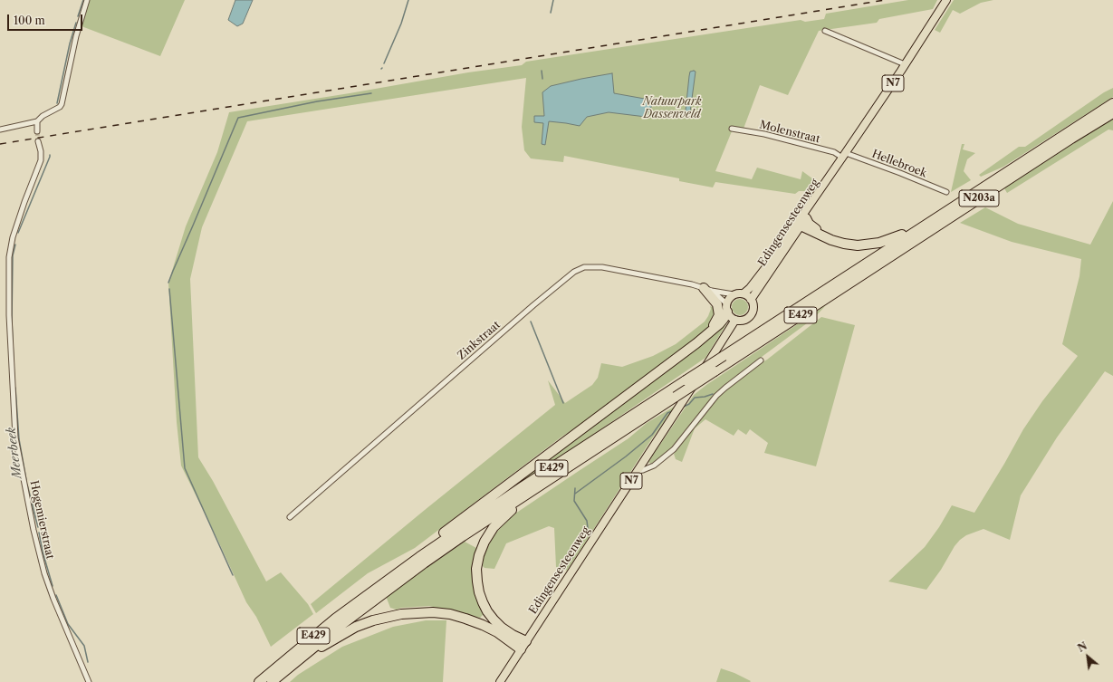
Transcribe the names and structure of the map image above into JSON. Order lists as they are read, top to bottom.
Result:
{
  "streets": {
    "highway": ["N203a", "E429"],
    "main road": ["N7", "Edingensesteenweg"],
    "street": [
      "Molenstraat",
      "Hellebroek",
      "Zinkstraat",
      "Hogemierstraat"
    ]
  },
  "crossings": [
    ["N7", "Edingensesteenweg"],
    ["N7", "Zinkstraat"],
    ["Molenstraat", "Hellebroek"],
    ["Molenstraat", "Edingensesteenweg"],
    ["Hellebroek", "Edingensesteenweg"],
    ["N203a", "E429"],
    ["Edingensesteenweg", "Zinkstraat"]
  ],
  "water": ["Meerbeek"],
  "parks": ["Natuurpark Dassenveld"],
  "scale_bar": "100 m",
  "north": "top left"
}
